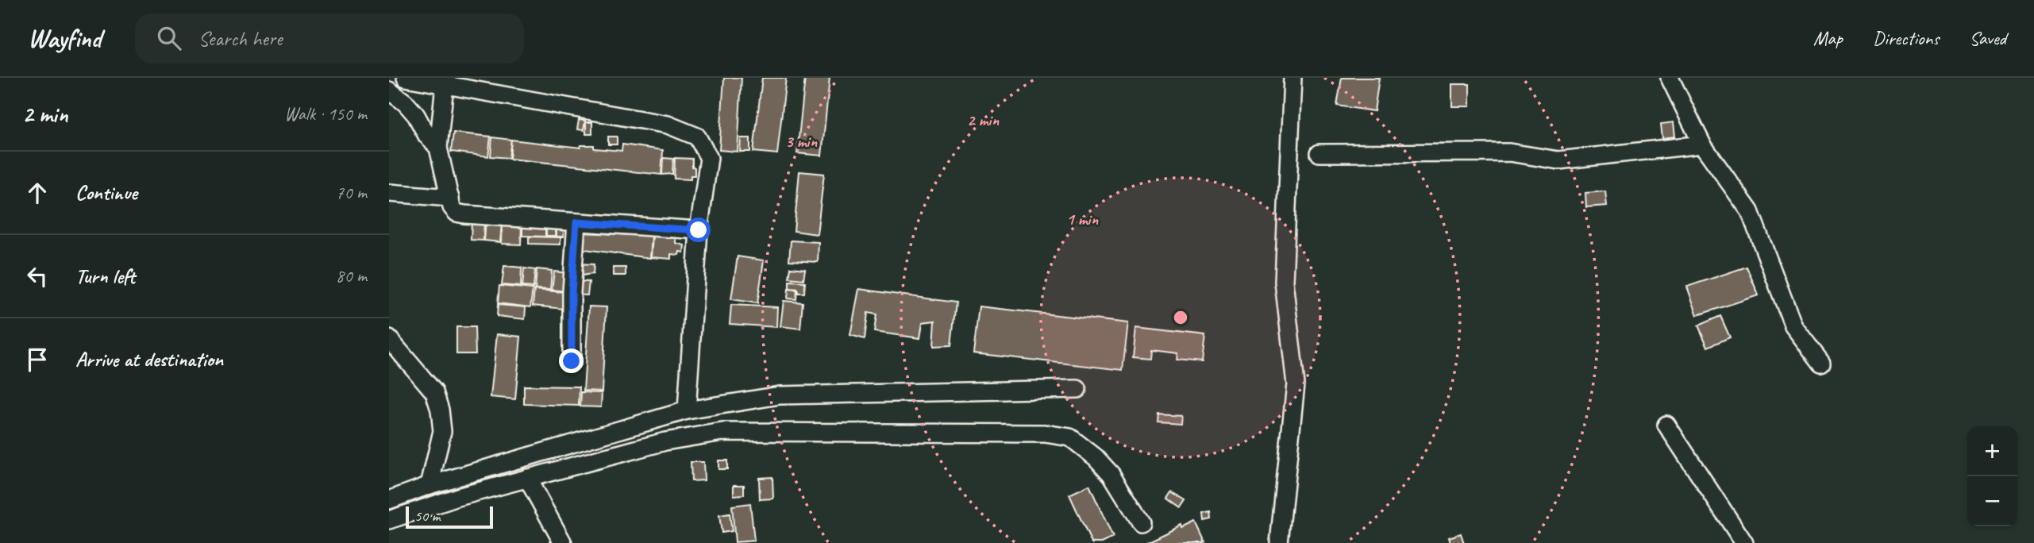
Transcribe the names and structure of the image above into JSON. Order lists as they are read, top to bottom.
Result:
{
  "scale_bar": "50 m",
  "page": {
    "header": "Wayfind",
    "search": "Search here",
    "nav": ["Map", "Directions", "Saved"],
    "heading": ["2 min", "Walk · 150 m"],
    "list": [
      ["Continue", "70 m"],
      ["Turn left", "80 m"],
      "Arrive at destination"
    ],
    "map_buttons": ["+", "−"],
    "scale": "50 m"
  },
  "rings": ["2 min", "3 min", "1 min"]
}
